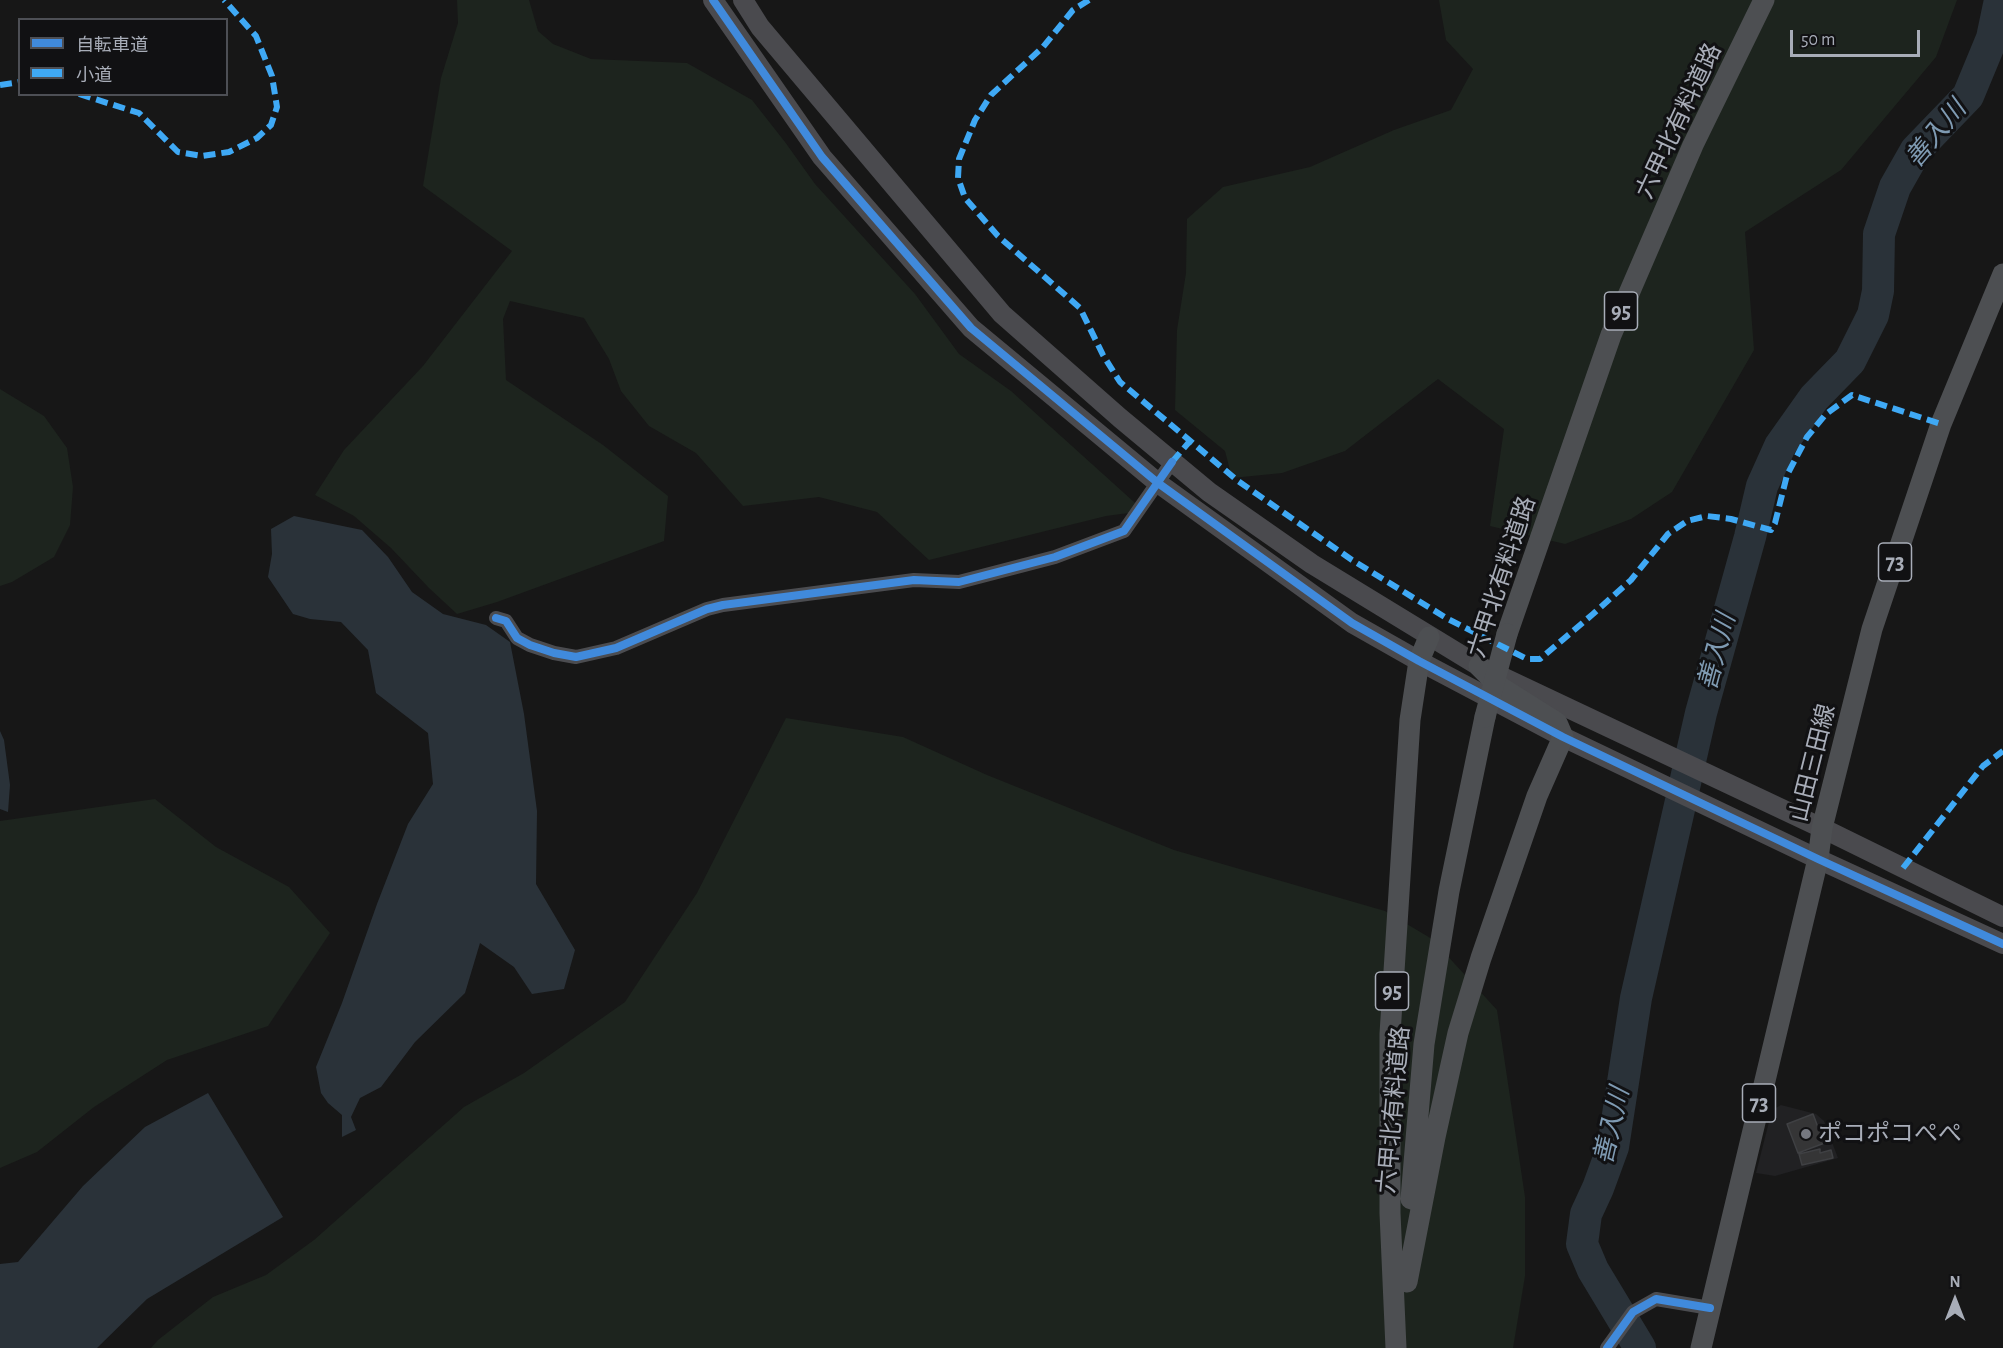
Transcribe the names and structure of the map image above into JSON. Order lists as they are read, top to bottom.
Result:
{
  "streets": {
    "main road": [
      "六甲北有料道路",
      "95",
      "73",
      "山田三田線"
    ]
  },
  "crossings": [
    ["六甲北有料道路", "95"]
  ],
  "water": ["善入川"],
  "places": ["ポコポコぺぺ"],
  "legend": ["自転車道", "小道"],
  "scale_bar": "50 m",
  "north": "top"
}
